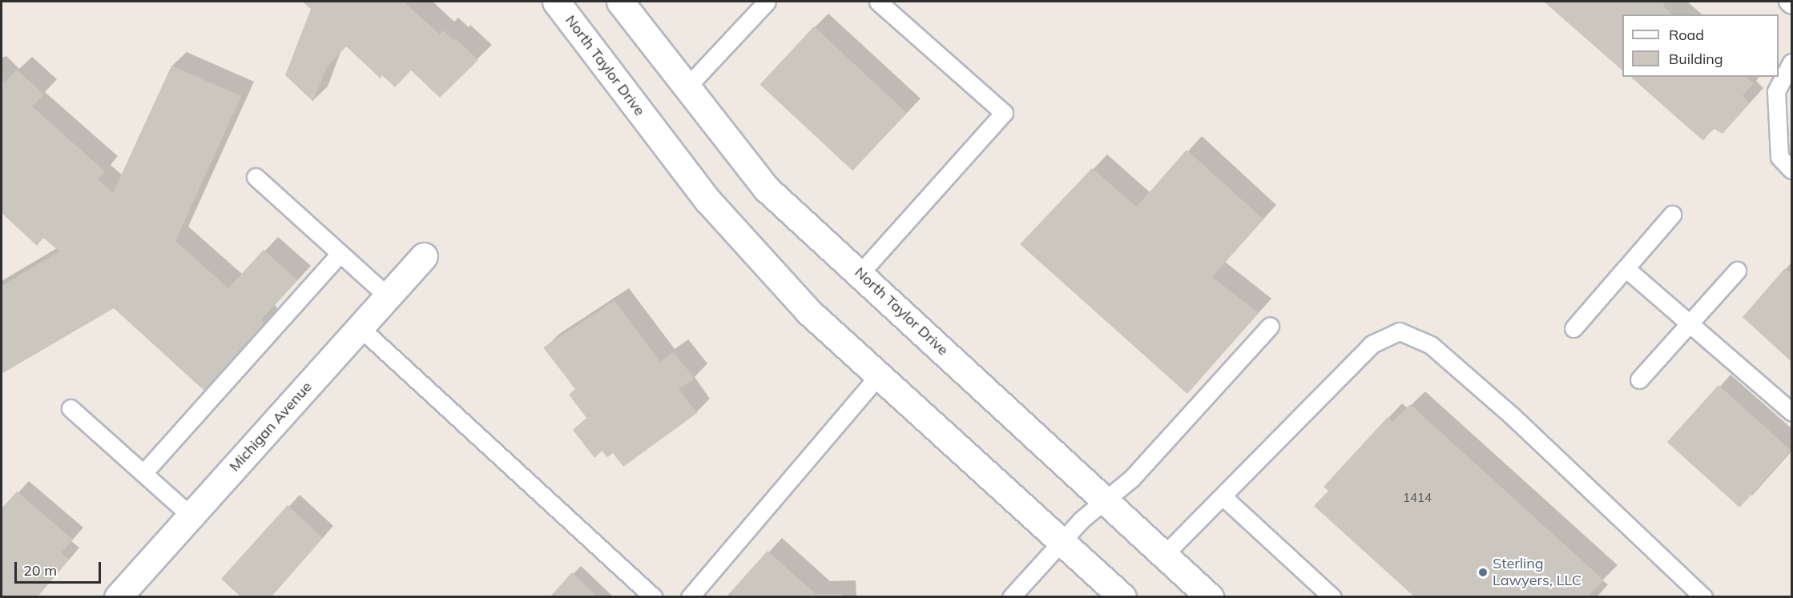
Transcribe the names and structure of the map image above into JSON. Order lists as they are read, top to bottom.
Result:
{
  "streets": {
    "main road": ["North Taylor Drive", "Michigan Avenue"]
  },
  "places": ["Sterling Lawyers, LLC"],
  "house_numbers": ["1414"],
  "legend": ["Road", "Building"],
  "scale_bar": "20 m"
}
